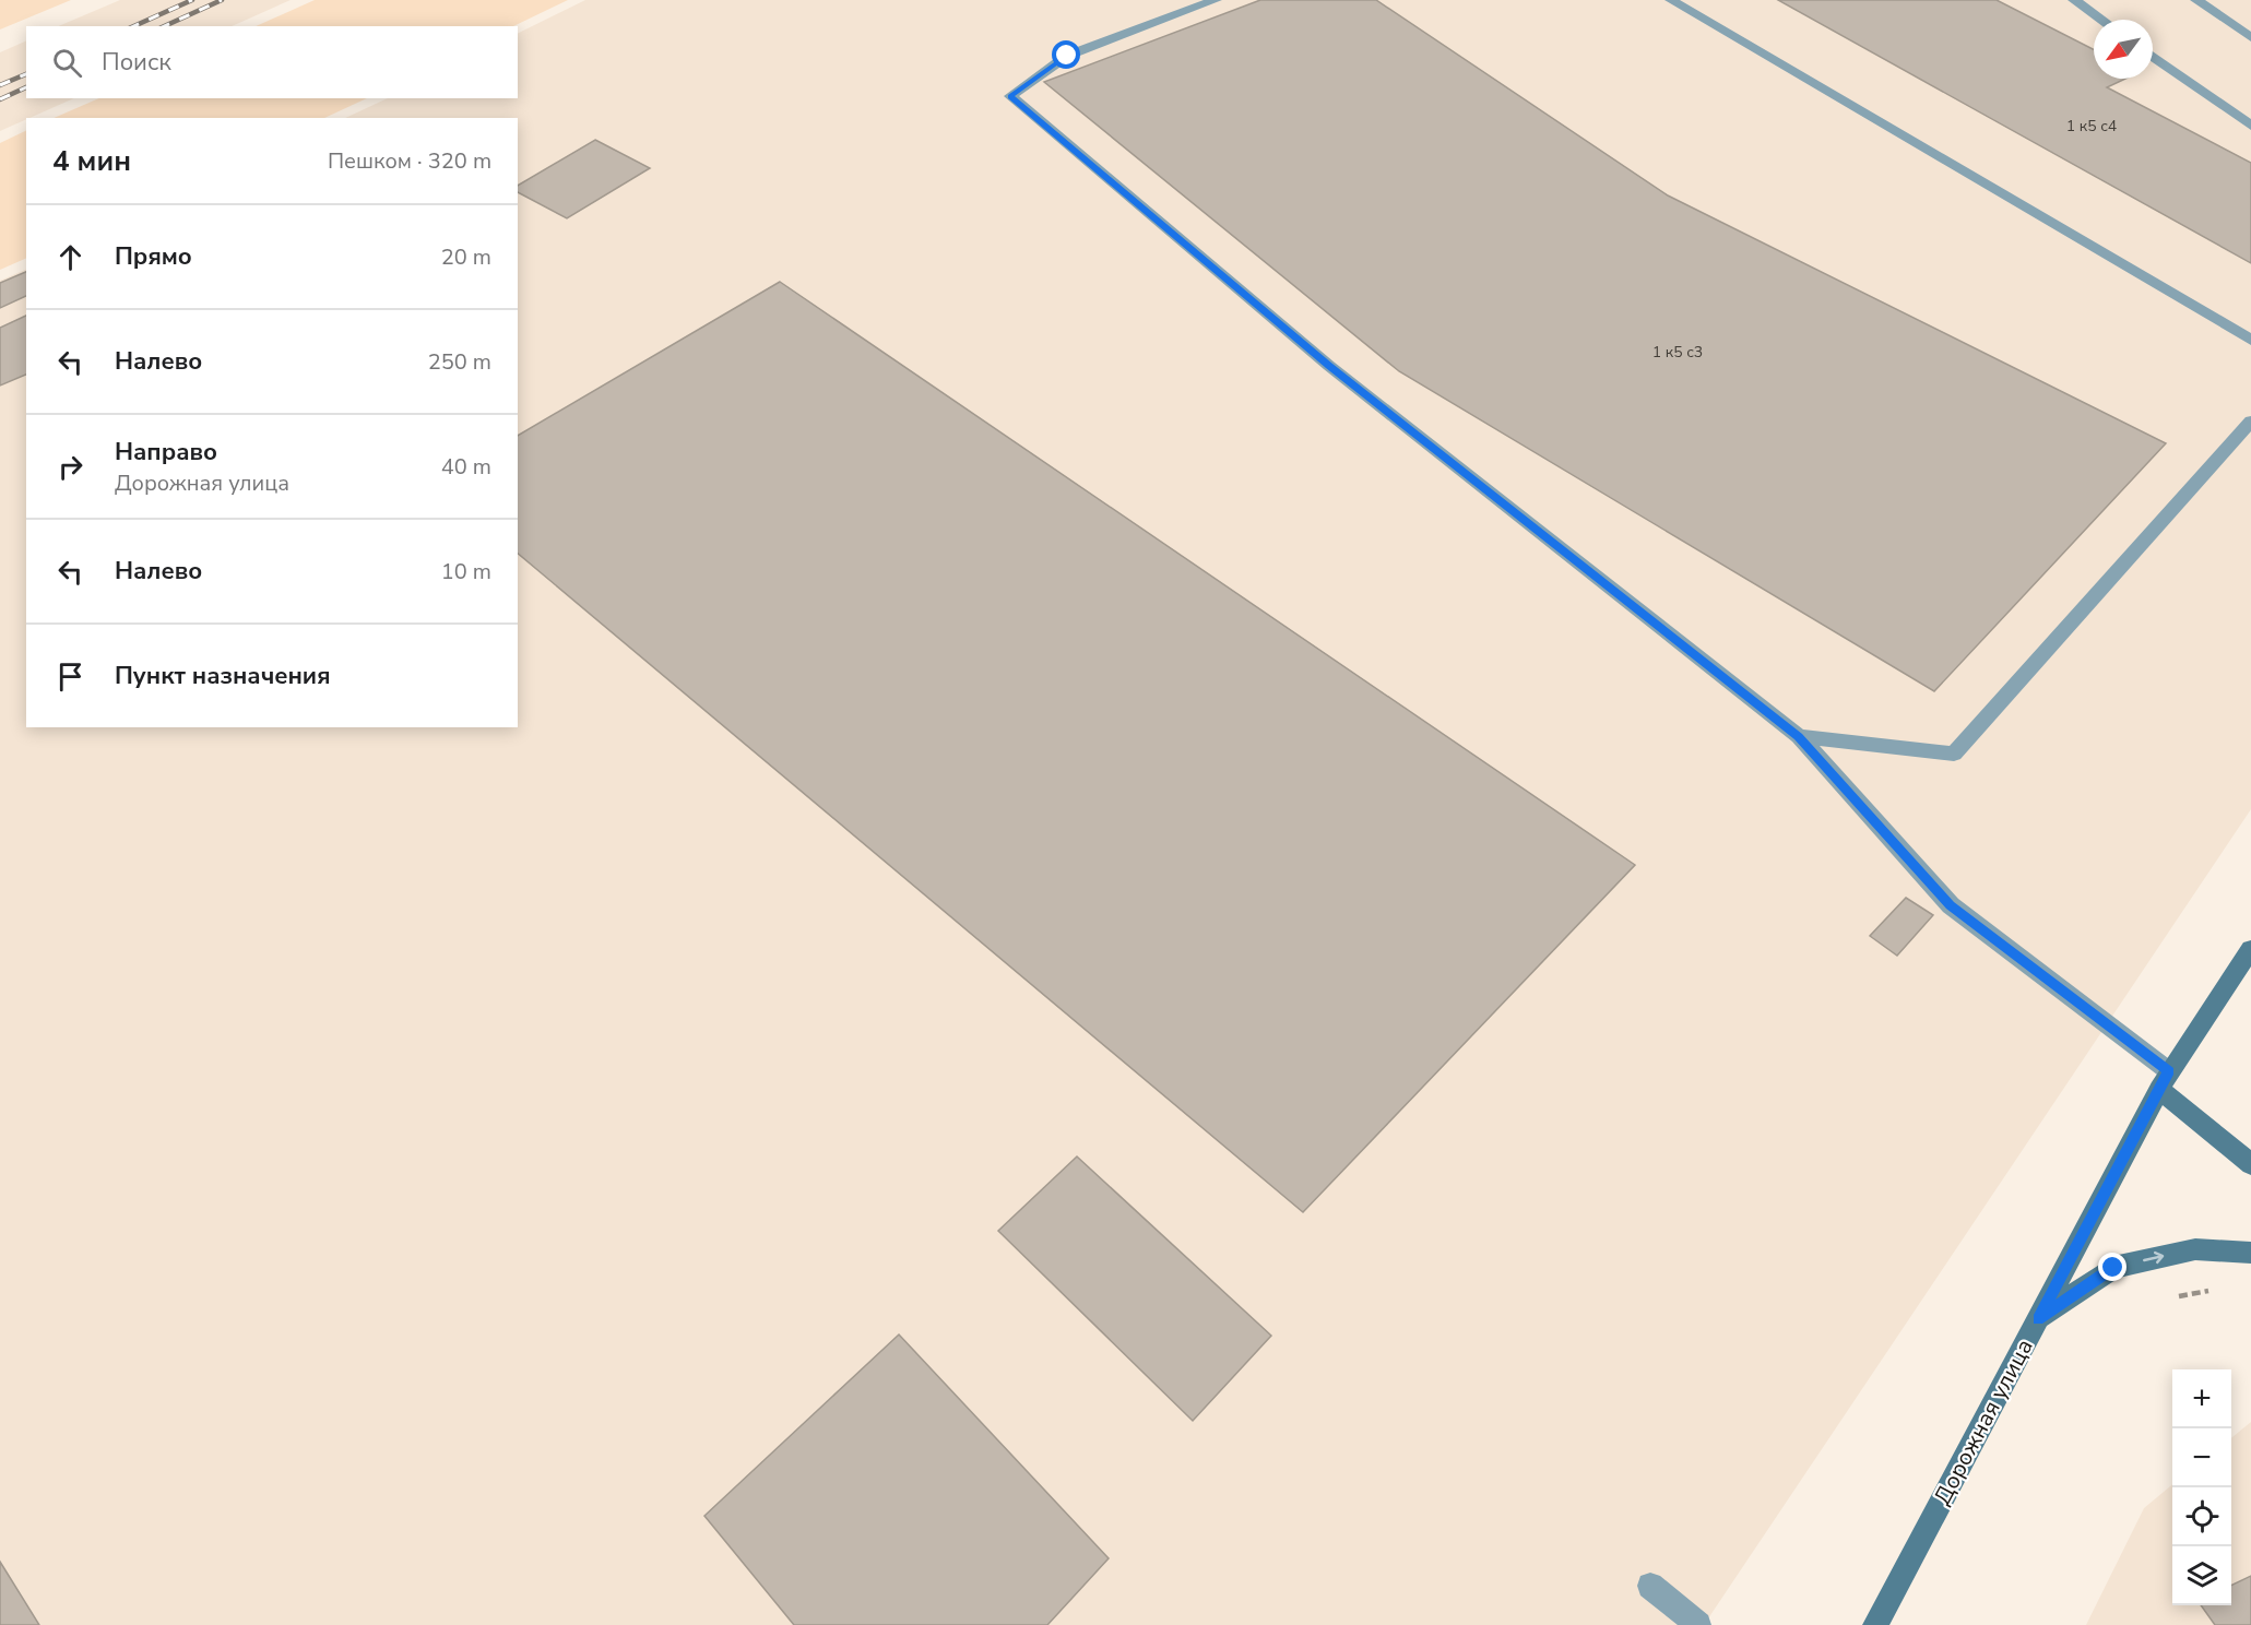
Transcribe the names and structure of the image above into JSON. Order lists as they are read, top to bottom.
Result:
{
  "streets": {
    "main road": ["Дорожная улица"]
  },
  "house_numbers": ["1 к5 с4", "1 к5 с3"],
  "north": "bottom left",
  "page": {
    "search": "Поиск",
    "heading": ["4 мин", "Пешком · 320 m"],
    "list": [
      ["Прямо", "20 m"],
      ["Налево", "250 m"],
      ["Направо", "Дорожная улица", "40 m"],
      ["Налево", "10 m"],
      "Пункт назначения"
    ],
    "map_buttons": ["+", "−"]
  }
}
